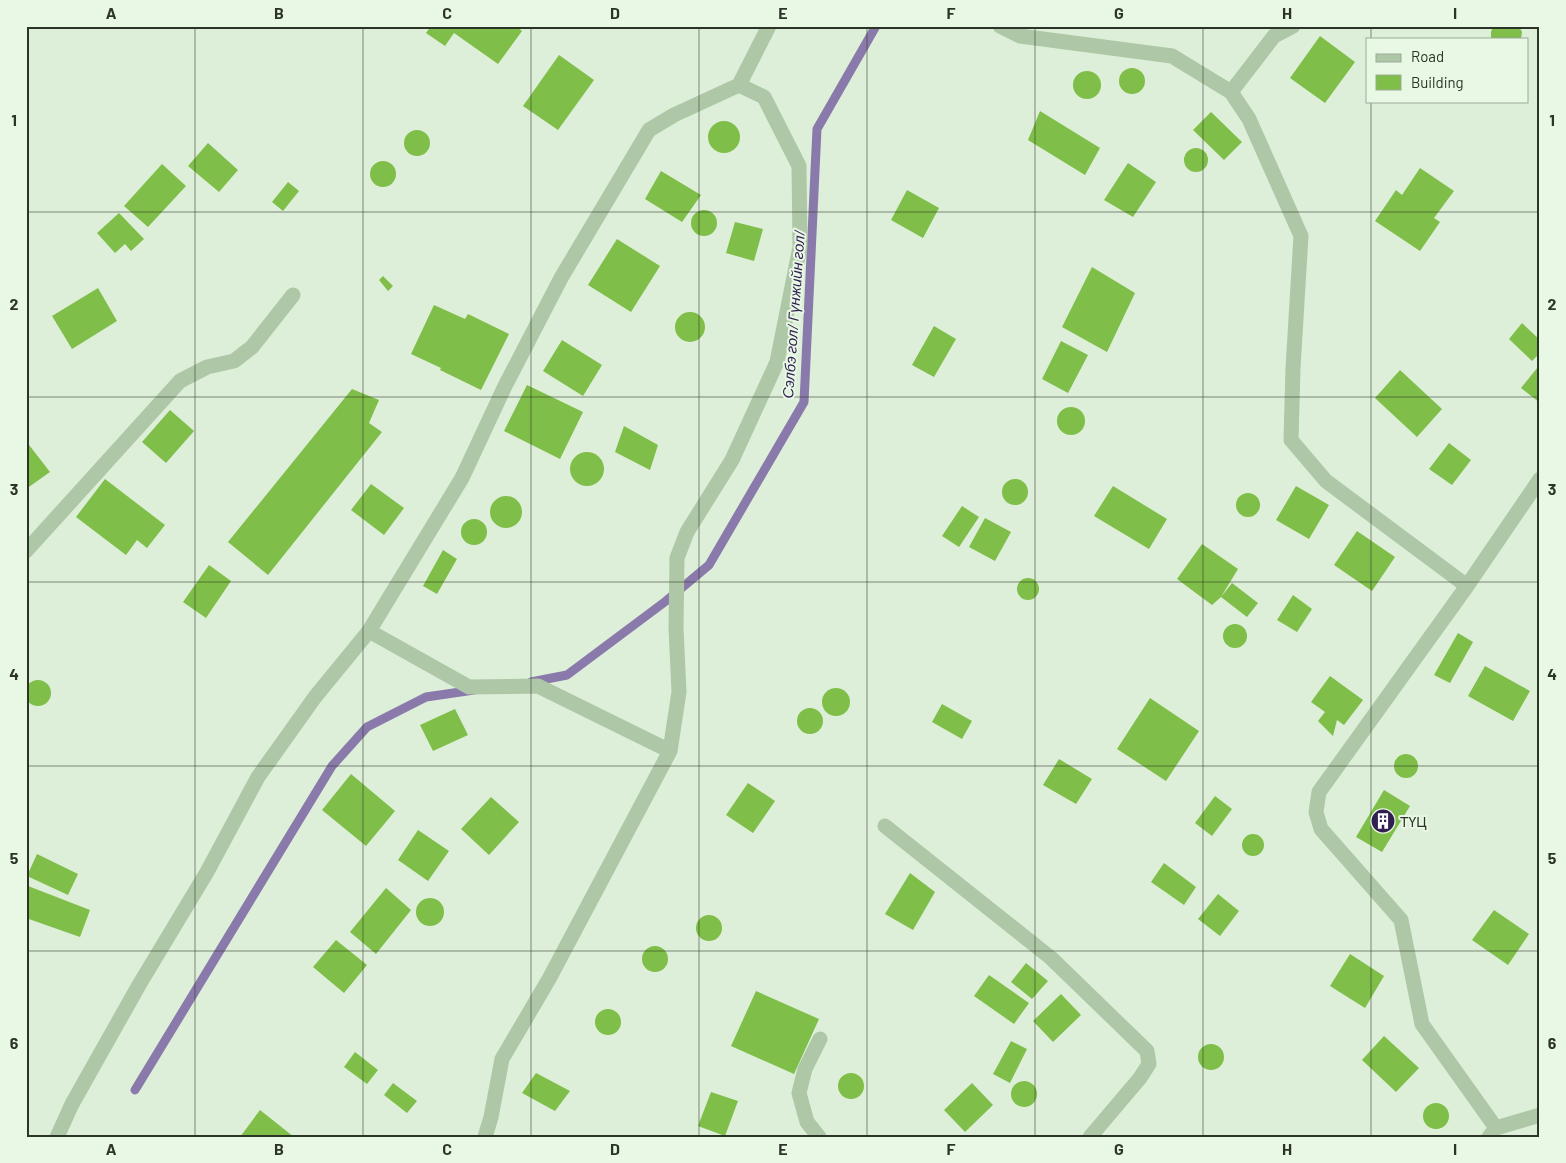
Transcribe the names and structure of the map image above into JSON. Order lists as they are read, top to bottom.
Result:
{
  "water": ["Сэлбэ гол/ Гүнжийн гол/"],
  "places": {
    "building": ["ТҮЦ"]
  },
  "legend": ["Road", "Building"],
  "grid": {
    "columns": [
      "A",
      "B",
      "C",
      "D",
      "E",
      "F",
      "G",
      "H",
      "I"
    ],
    "rows": [
      "1",
      "2",
      "3",
      "4",
      "5",
      "6"
    ]
  }
}
